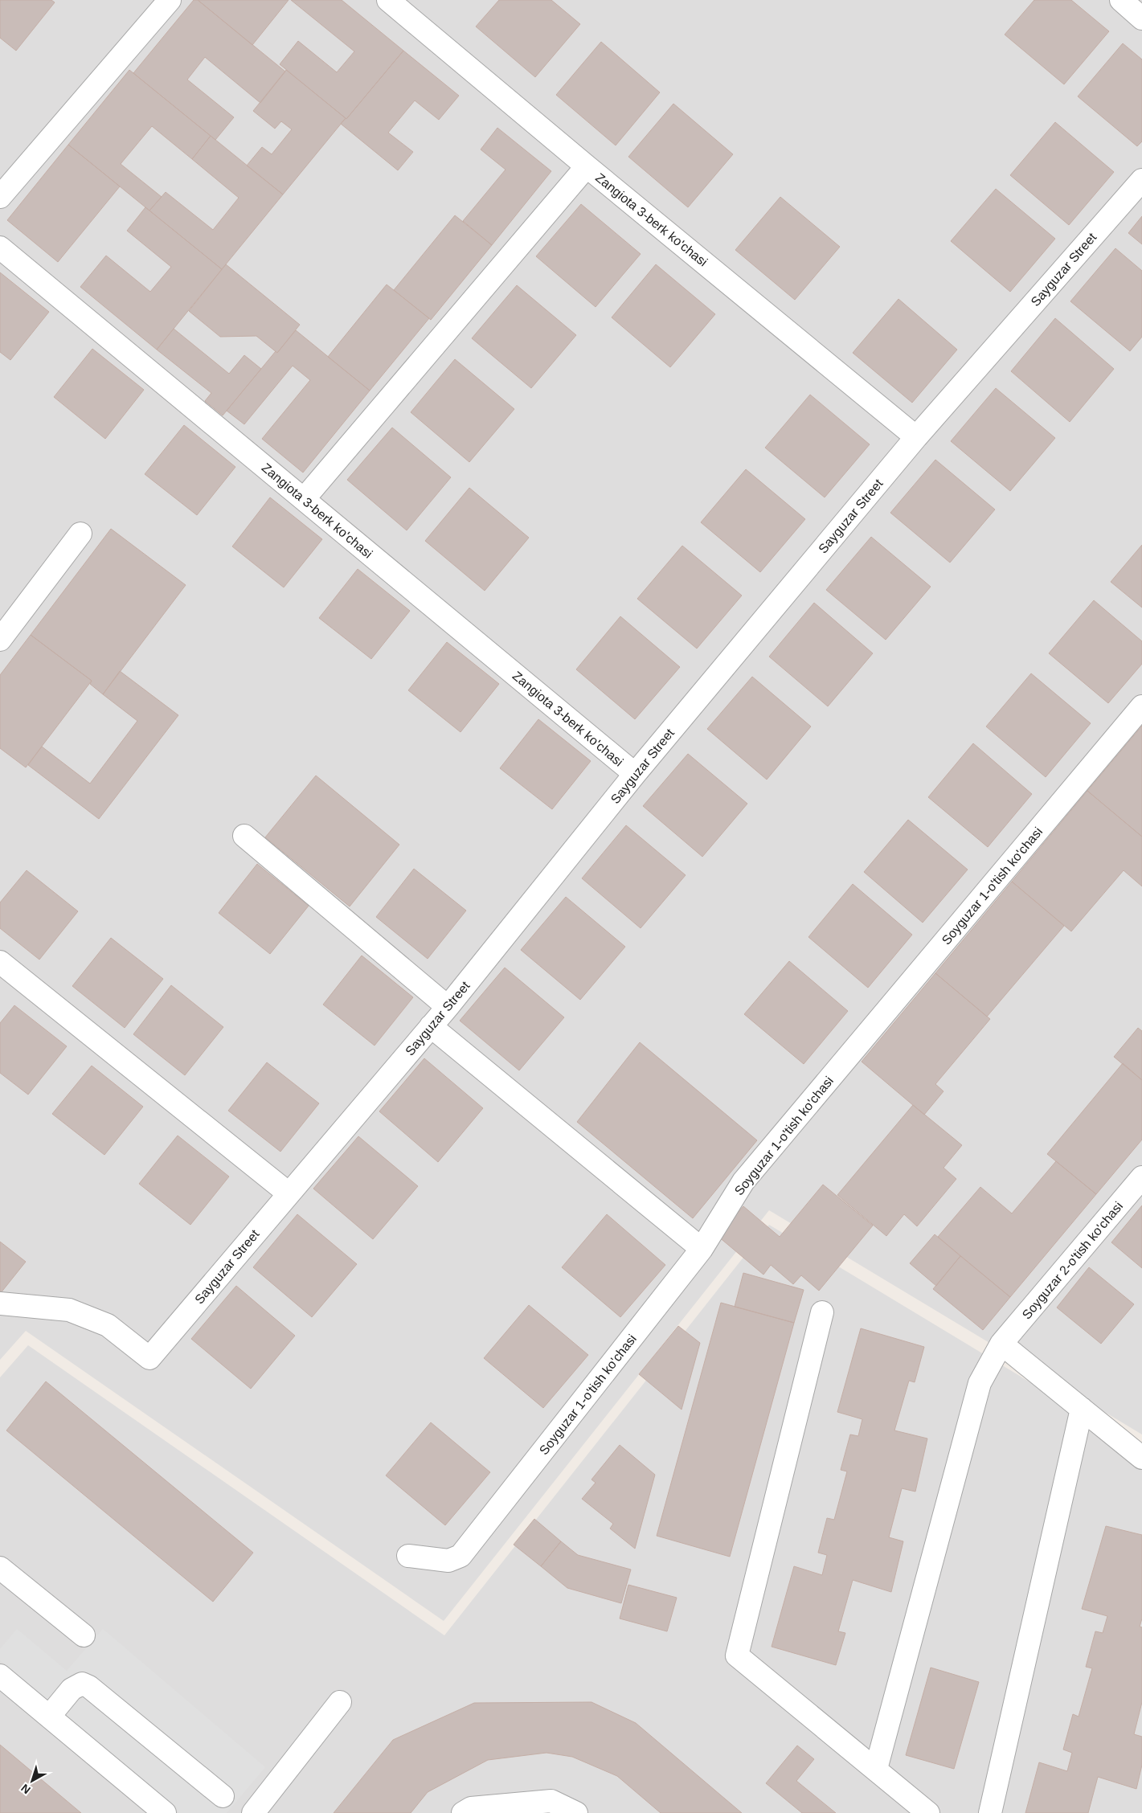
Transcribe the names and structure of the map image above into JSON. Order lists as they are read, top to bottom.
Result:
{
  "streets": {
    "street": [
      "Zangiota 3-berk ko'chasi",
      "Sayguzar Street",
      "Soyguzar 1-o'tish ko'chasi",
      "Soyguzar 2-o'tish ko'chasi"
    ]
  },
  "crossings": [
    ["Zangiota 3-berk ko'chasi", "Sayguzar Street"]
  ],
  "north": "bottom left"
}
